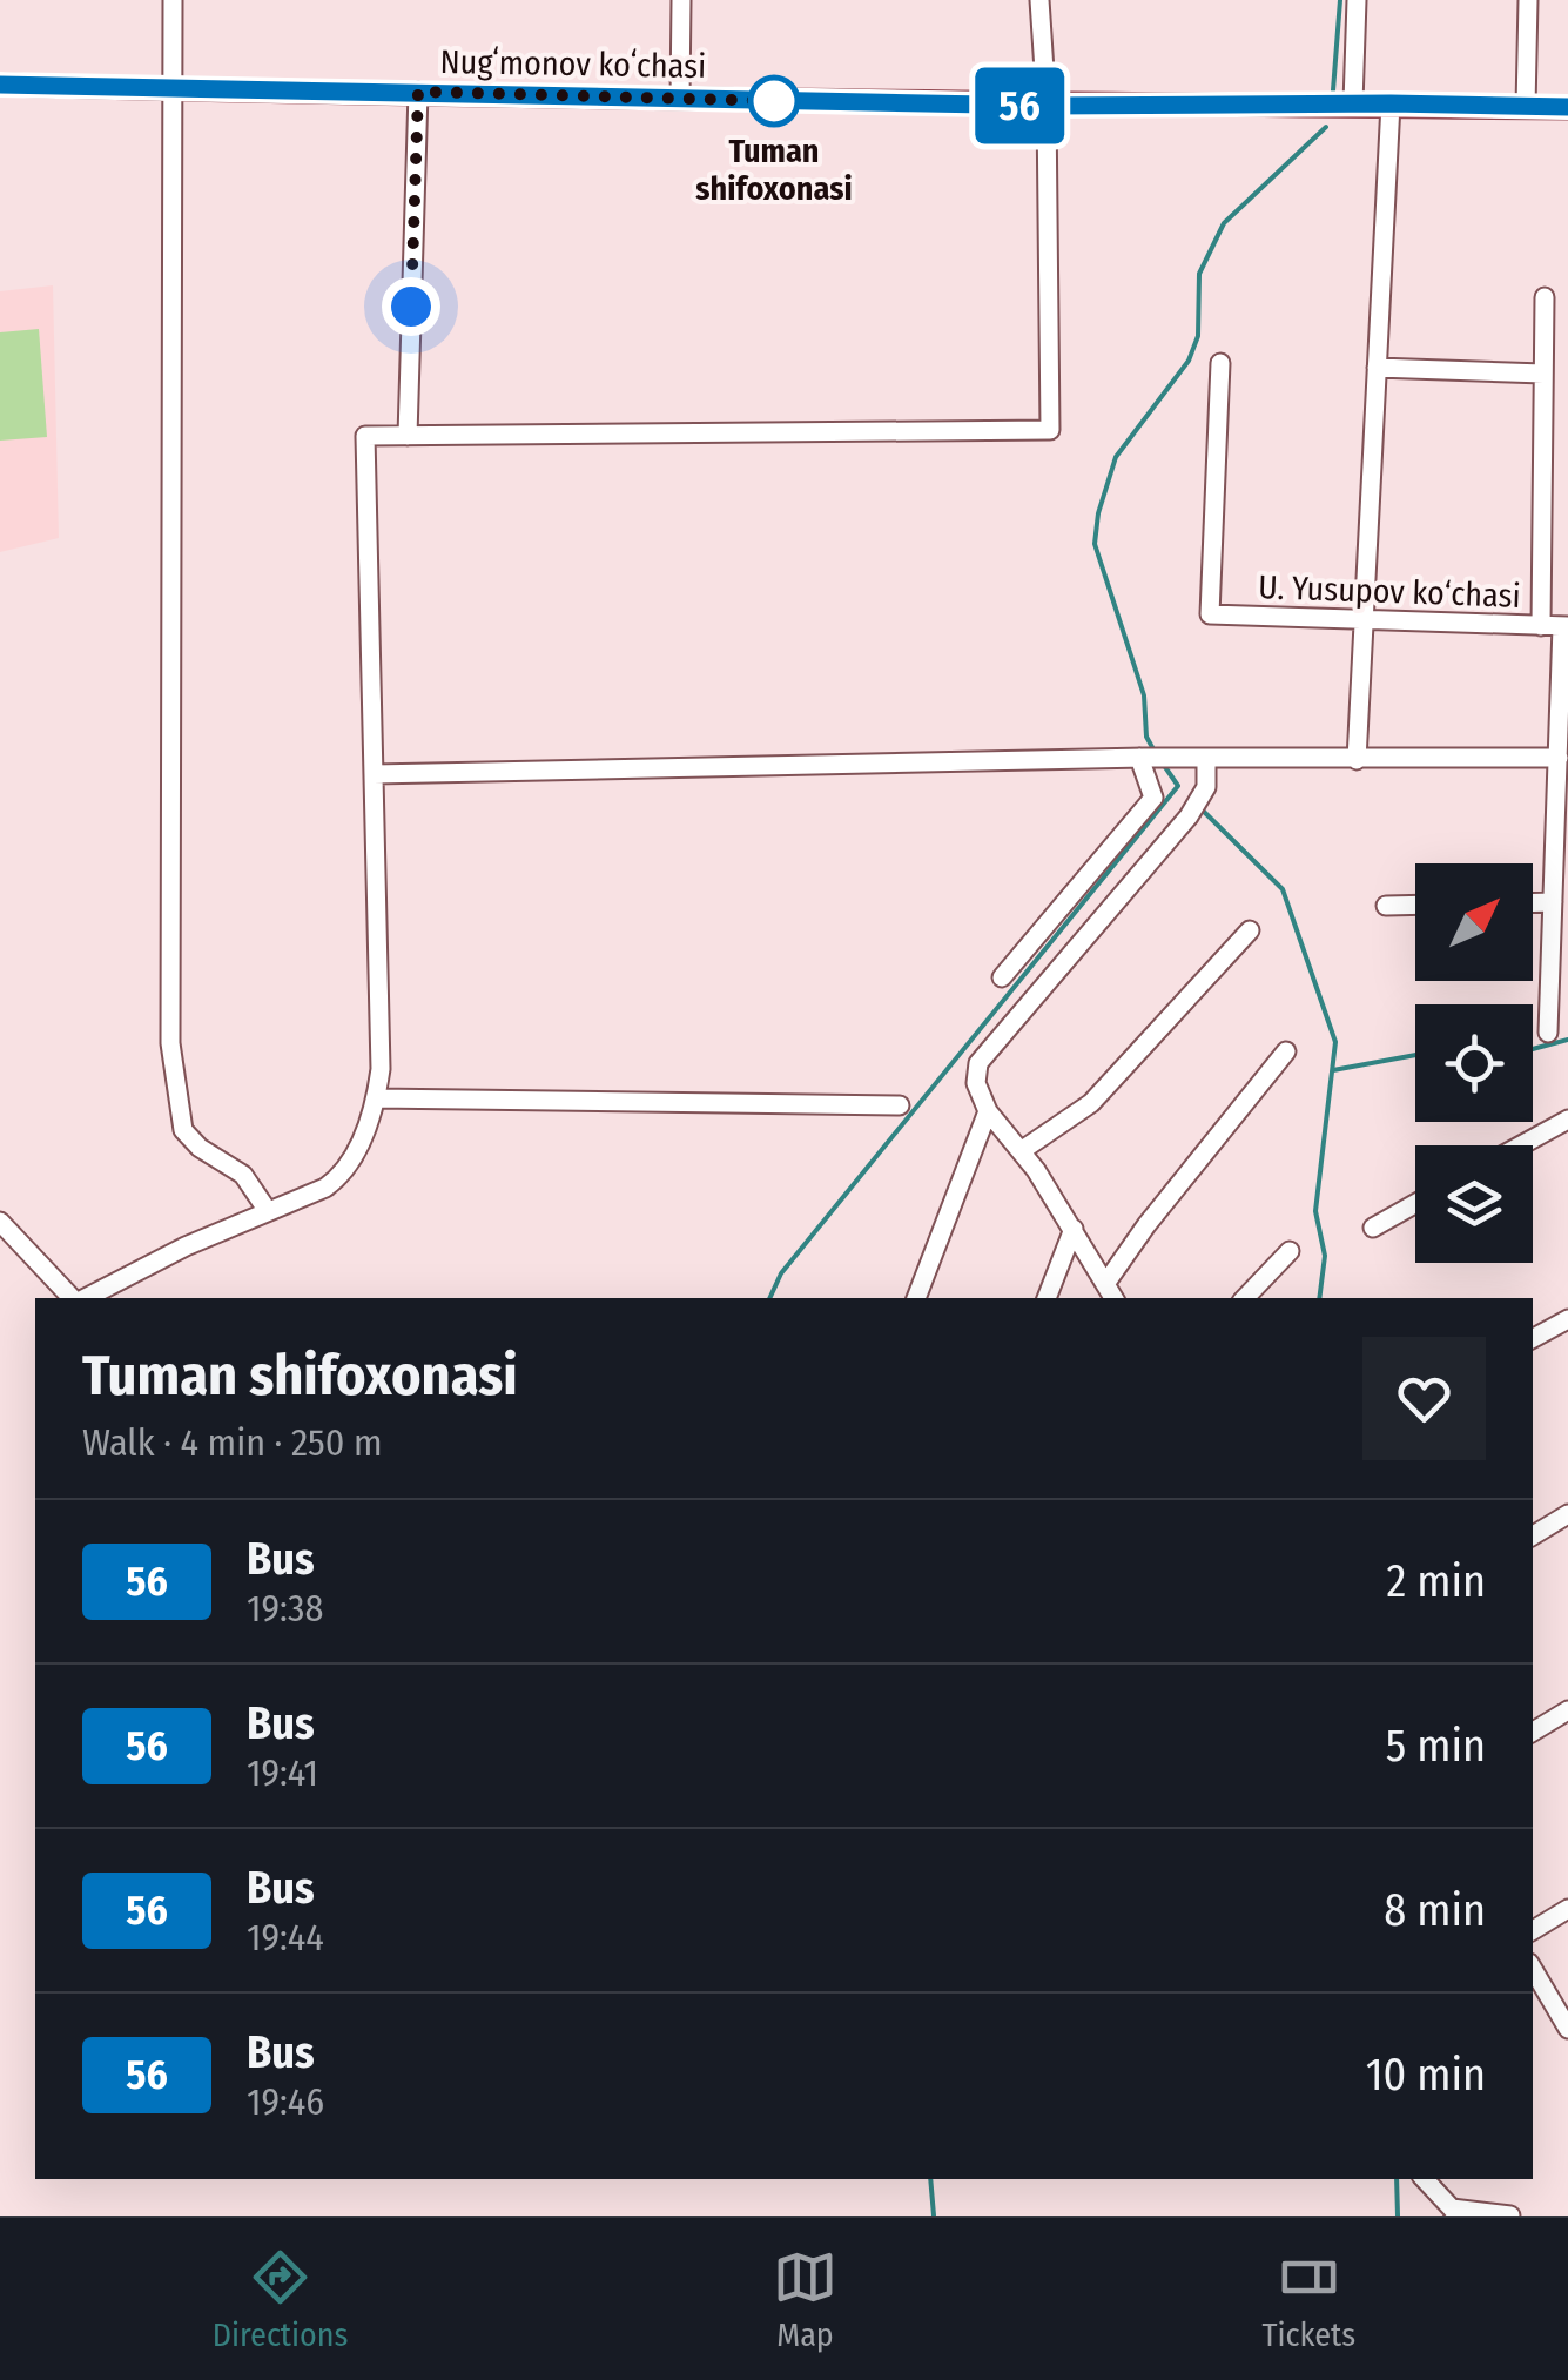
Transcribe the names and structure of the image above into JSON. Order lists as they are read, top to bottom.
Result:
{
  "streets": {
    "main road": ["Nugʻmonov koʻchasi"],
    "street": ["U. Yusupov ko‘chasi"]
  },
  "places": ["Tuman shifoxonasi"],
  "lines": ["bus line 56"],
  "north": "top right",
  "page": {
    "on_map": "56",
    "heading": ["Tuman shifoxonasi", "Walk · 4 min · 250 m"],
    "list": [
      {
        "mark": "56",
        "name": "Bus",
        "note": "19:38",
        "value": "2 min"
      },
      {
        "mark": "56",
        "name": "Bus",
        "note": "19:41",
        "value": "5 min"
      },
      {
        "mark": "56",
        "name": "Bus",
        "note": "19:44",
        "value": "8 min"
      },
      {
        "mark": "56",
        "name": "Bus",
        "note": "19:46",
        "value": "10 min"
      }
    ],
    "tabs": ["Directions", "Map", "Tickets"]
  }
}
